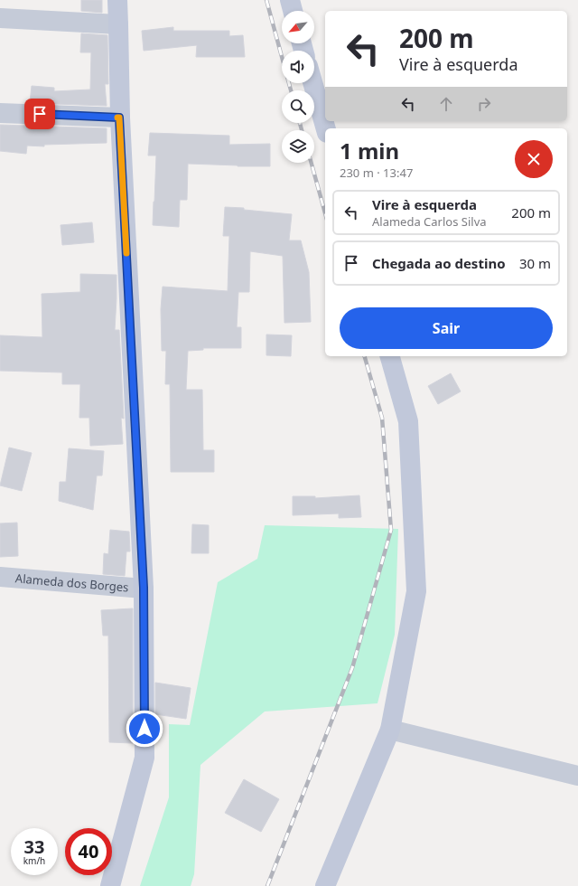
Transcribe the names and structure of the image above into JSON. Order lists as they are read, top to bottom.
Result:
{
  "streets": {
    "street": ["Alameda dos Borges"]
  },
  "north": "bottom left",
  "page": {
    "turn": ["200 m", "Vire à esquerda"],
    "heading": ["1 min", "230 m · 13:47"],
    "list": [
      {
        "name": "Vire à esquerda",
        "note": "Alameda Carlos Silva",
        "value": "200 m"
      },
      {
        "name": "Chegada ao destino",
        "value": "30 m"
      }
    ],
    "buttons": "Sair",
    "speed": "33 km/h",
    "limit": "40"
  }
}
